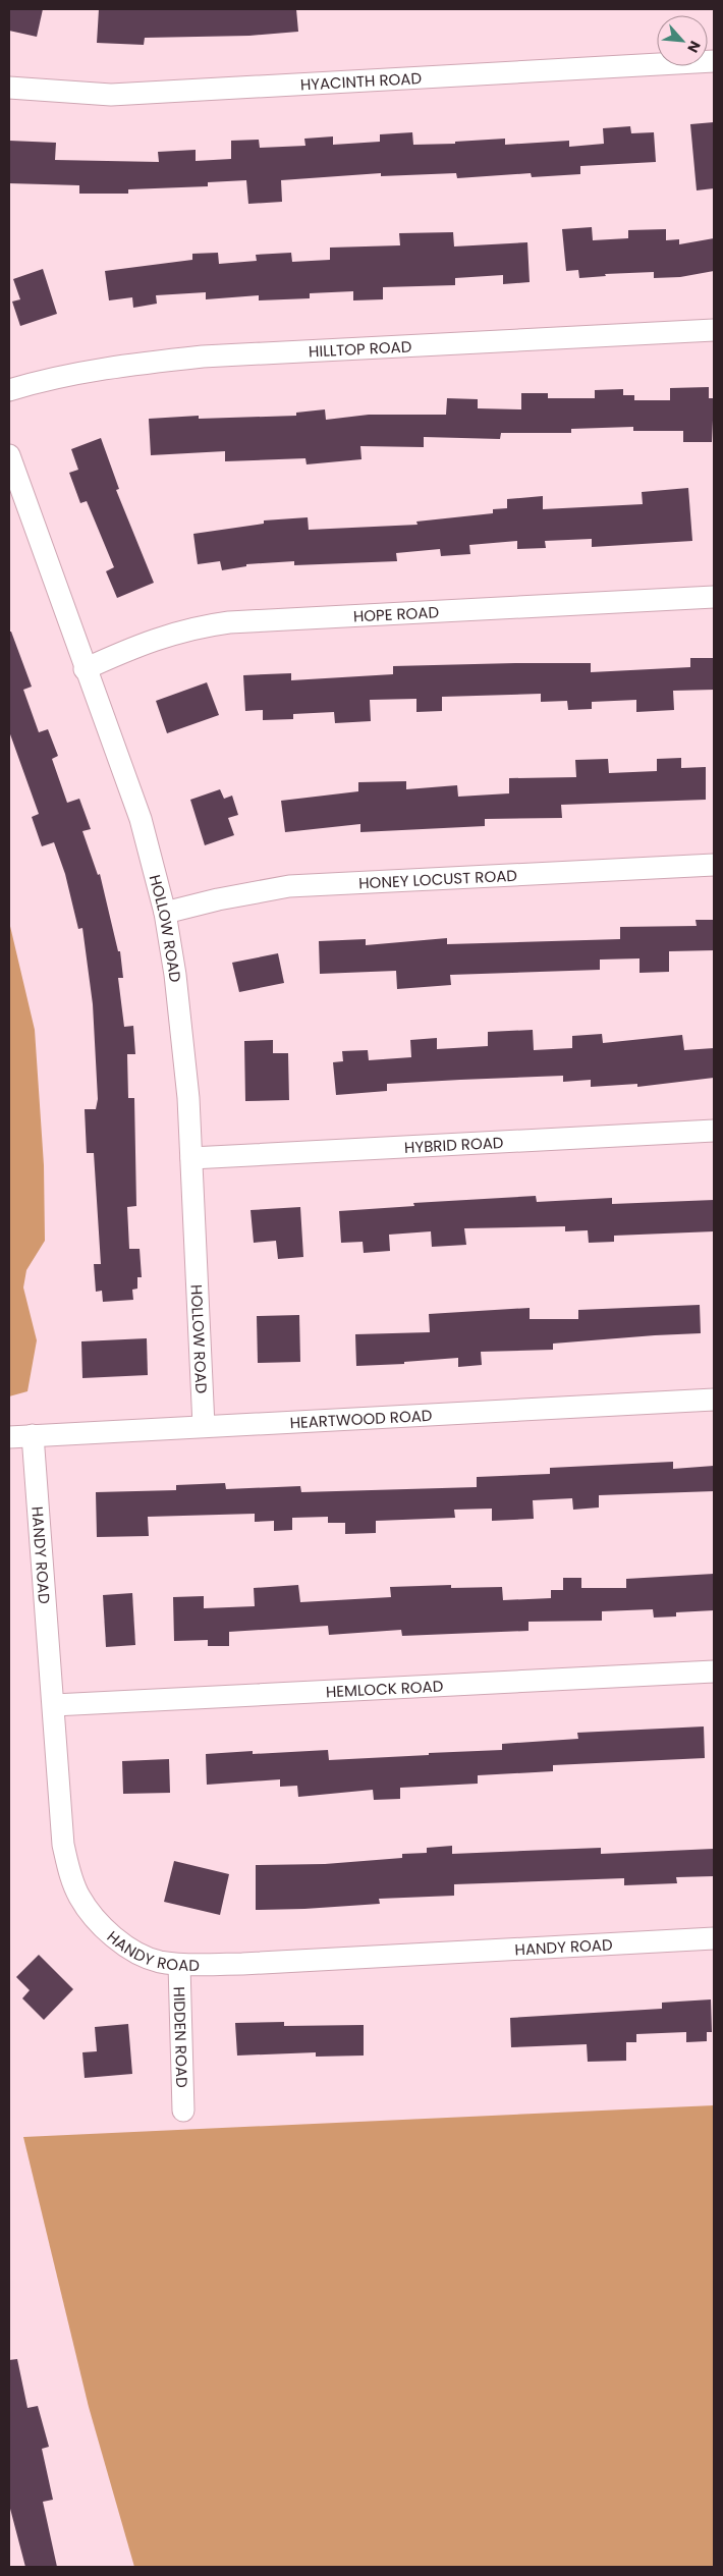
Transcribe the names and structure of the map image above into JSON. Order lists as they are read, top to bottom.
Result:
{
  "streets": {
    "street": [
      "HYACINTH ROAD",
      "HILLTOP ROAD",
      "HOPE ROAD",
      "HONEY LOCUST ROAD",
      "HOLLOW ROAD",
      "HYBRID ROAD",
      "HEARTWOOD ROAD",
      "HANDY ROAD",
      "HEMLOCK ROAD",
      "HIDDEN ROAD"
    ]
  },
  "crossings": [
    ["HOPE ROAD", "HOLLOW ROAD"],
    ["HONEY LOCUST ROAD", "HOLLOW ROAD"],
    ["HOLLOW ROAD", "HYBRID ROAD"],
    ["HOLLOW ROAD", "HEARTWOOD ROAD"],
    ["HEARTWOOD ROAD", "HANDY ROAD"],
    ["HANDY ROAD", "HEMLOCK ROAD"],
    ["HANDY ROAD", "HIDDEN ROAD"]
  ],
  "north": "bottom right"
}
